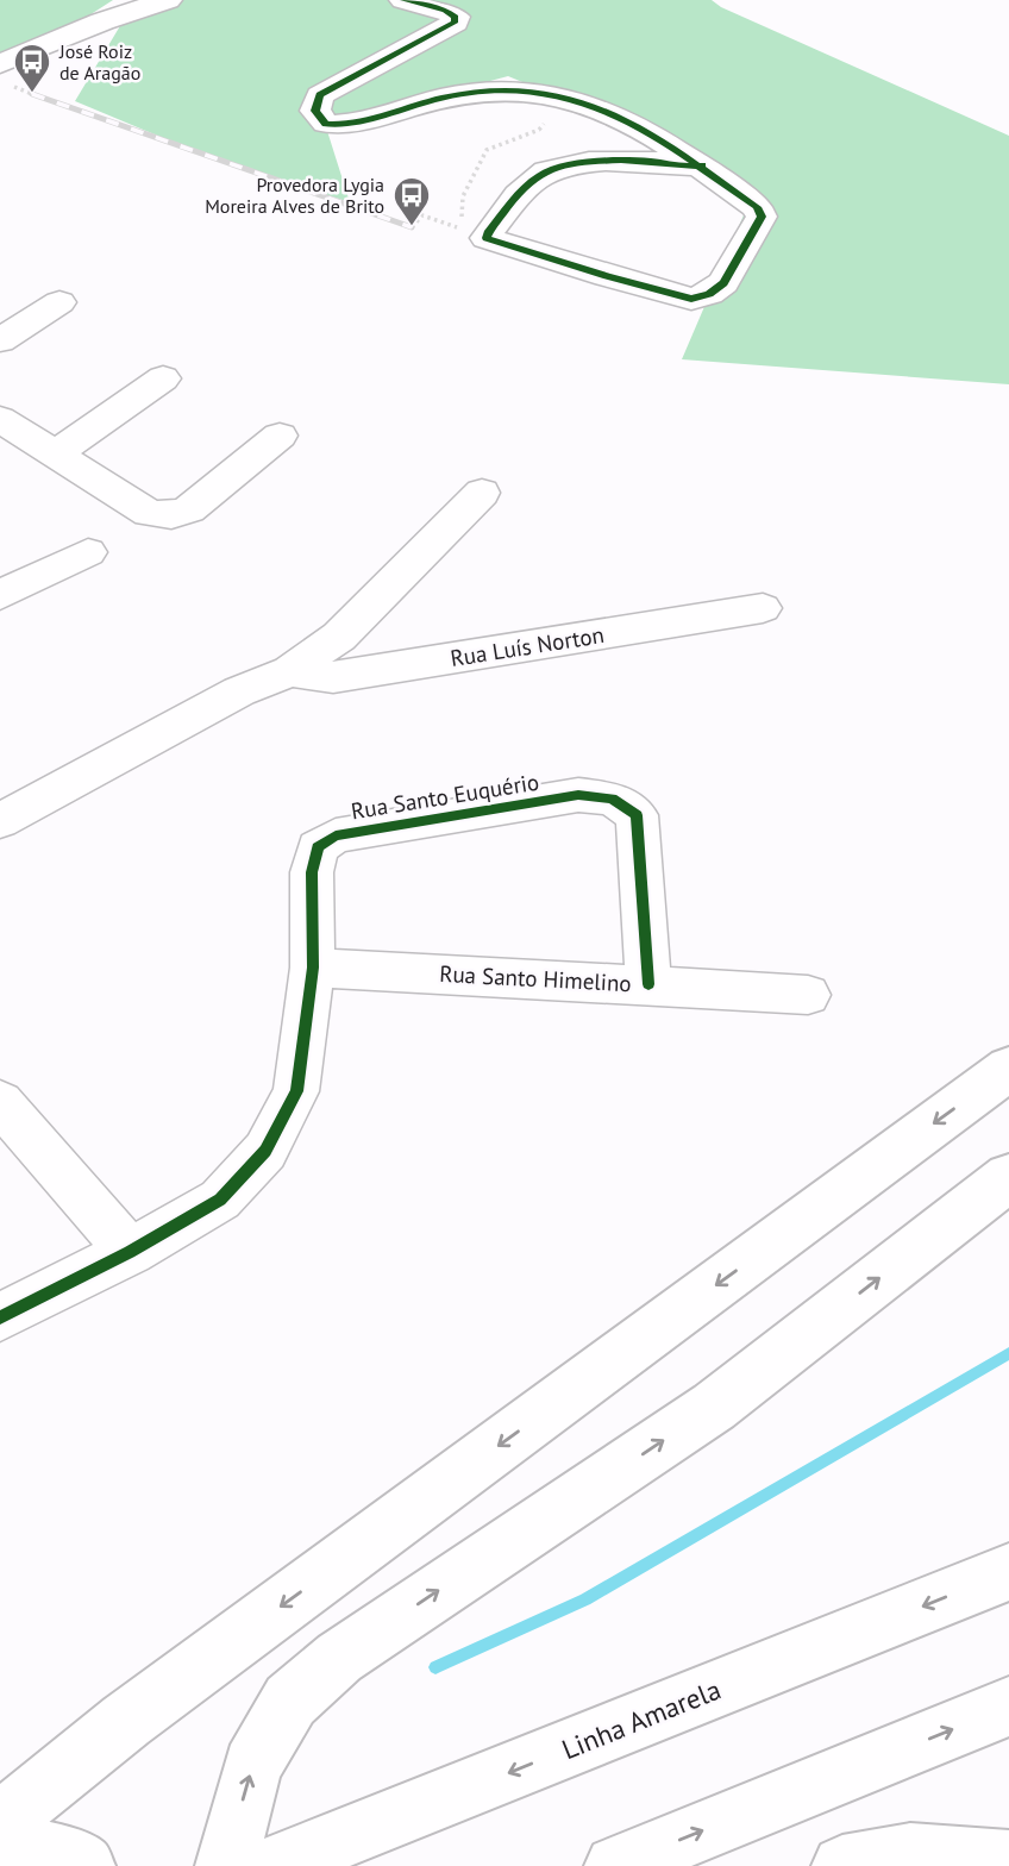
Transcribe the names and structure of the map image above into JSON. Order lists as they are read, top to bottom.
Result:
{
  "streets": {
    "main road": ["Linha Amarela"],
    "street": ["Rua Luís Norton", "Rua Santo Euquério", "Rua Santo Himelino"]
  },
  "crossings": [
    ["Rua Santo Euquério", "Rua Santo Himelino"]
  ],
  "places": {
    "bus stop": ["José Roiz de Aragão", "Provedora Lygia Moreira Alves de Brito"]
  }
}
